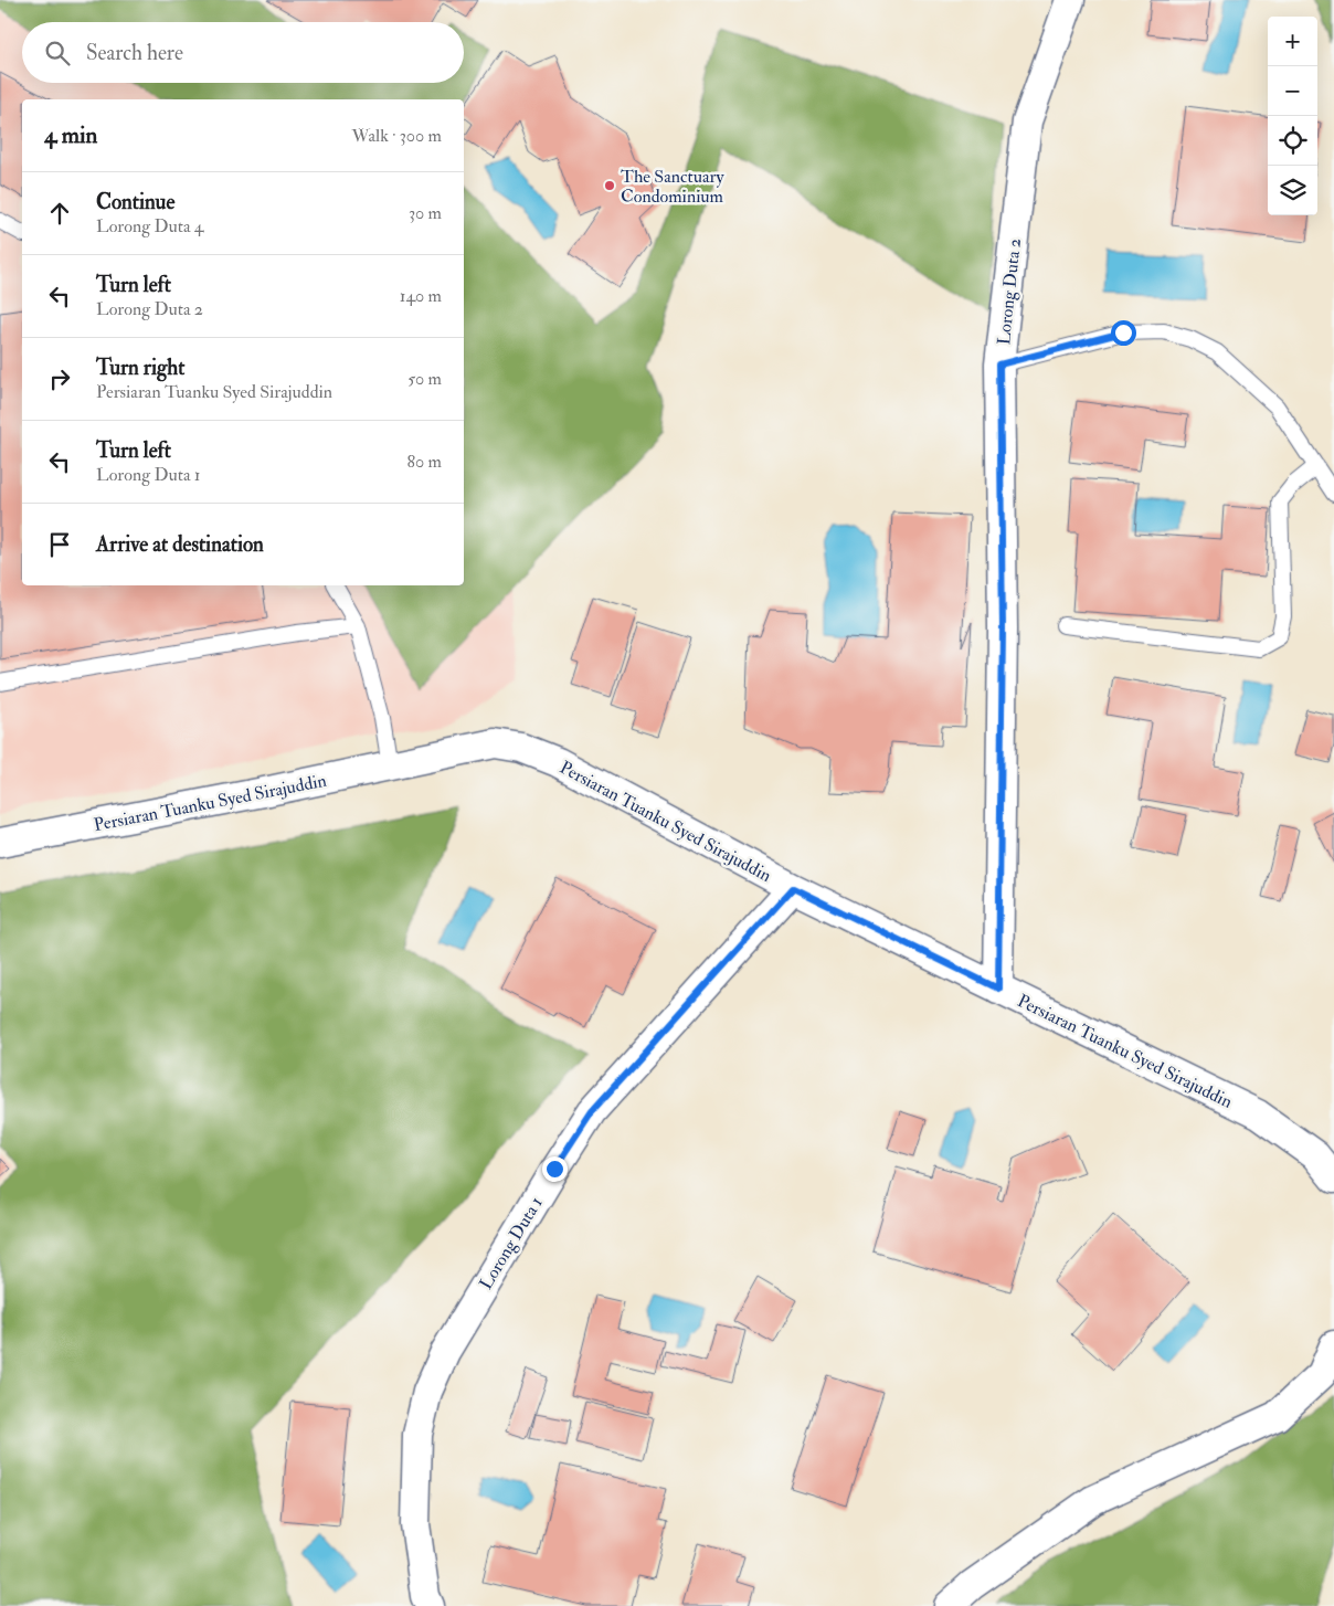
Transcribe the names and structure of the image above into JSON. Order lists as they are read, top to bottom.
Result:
{
  "streets": {
    "street": ["Lorong Duta 2", "Persiaran Tuanku Syed Sirajuddin", "Lorong Duta 1"]
  },
  "crossings": [
    ["Lorong Duta 2", "Persiaran Tuanku Syed Sirajuddin"],
    ["Persiaran Tuanku Syed Sirajuddin", "Lorong Duta 1"]
  ],
  "places": ["The Sanctuary Condominium"],
  "page": {
    "map_buttons": ["+", "−"],
    "search": "Search here",
    "heading": ["4 min", "Walk · 300 m"],
    "list": [
      ["Continue", "Lorong Duta 4", "30 m"],
      ["Turn left", "Lorong Duta 2", "140 m"],
      ["Turn right", "Persiaran Tuanku Syed Sirajuddin", "50 m"],
      ["Turn left", "Lorong Duta 1", "80 m"],
      "Arrive at destination"
    ]
  }
}
